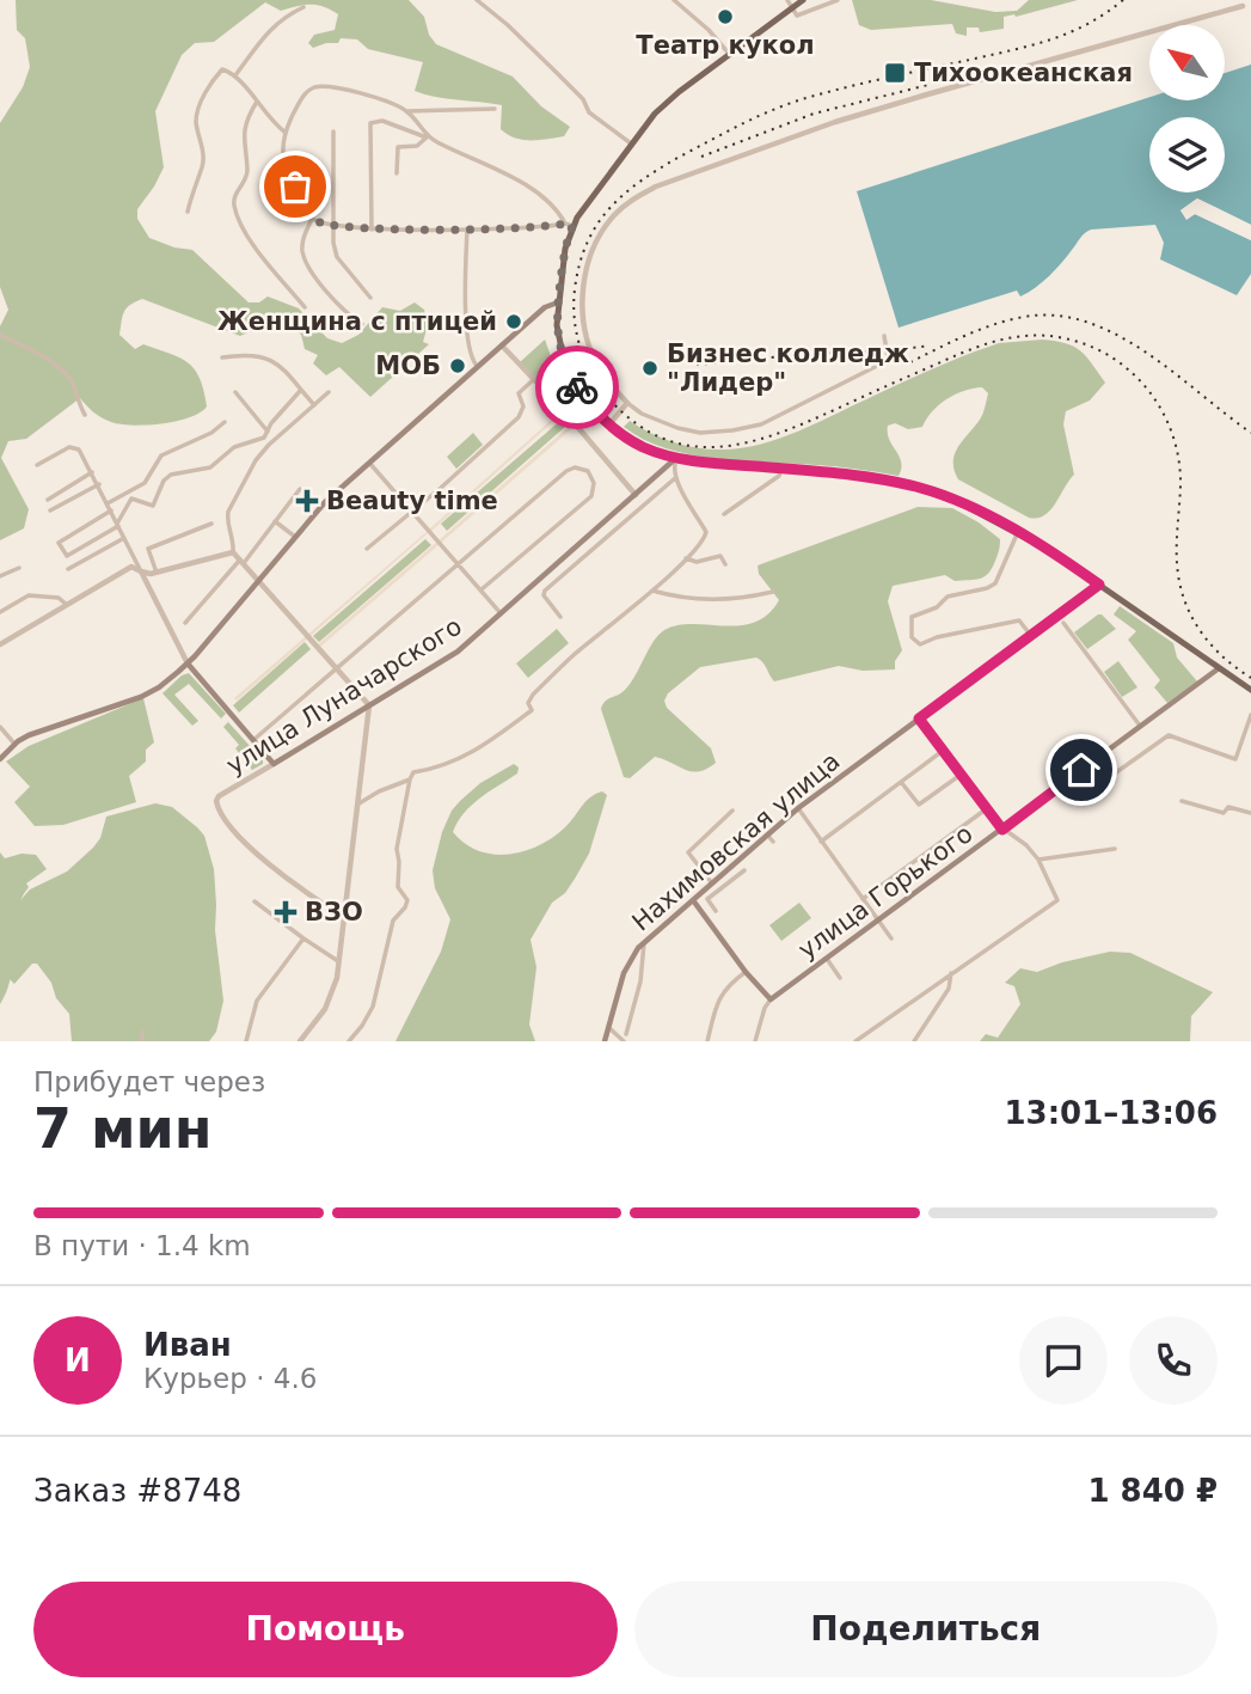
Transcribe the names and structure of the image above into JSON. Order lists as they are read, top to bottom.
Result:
{
  "streets": {
    "main road": ["улица Луначарского", "Нахимовская улица", "улица Горького"]
  },
  "places": {
    "other": [
      "Театр кукол",
      "Женщина с птицей",
      "МОБ",
      "Бизнес колледж \"Лидер\""
    ],
    "transit": ["Тихоокеанская"],
    "health": ["Beauty time", "ВЗО"]
  },
  "north": "top left",
  "page": {
    "heading": ["7 мин", "Прибудет через", "13:01–13:06"],
    "panel": [
      "Иван",
      "Курьер · 4.6",
      "Заказ #8748",
      "1 840 ₽"
    ],
    "bar": "В пути · 1.4 km",
    "round": "И",
    "buttons": ["Помощь", "Поделиться"]
  }
}
